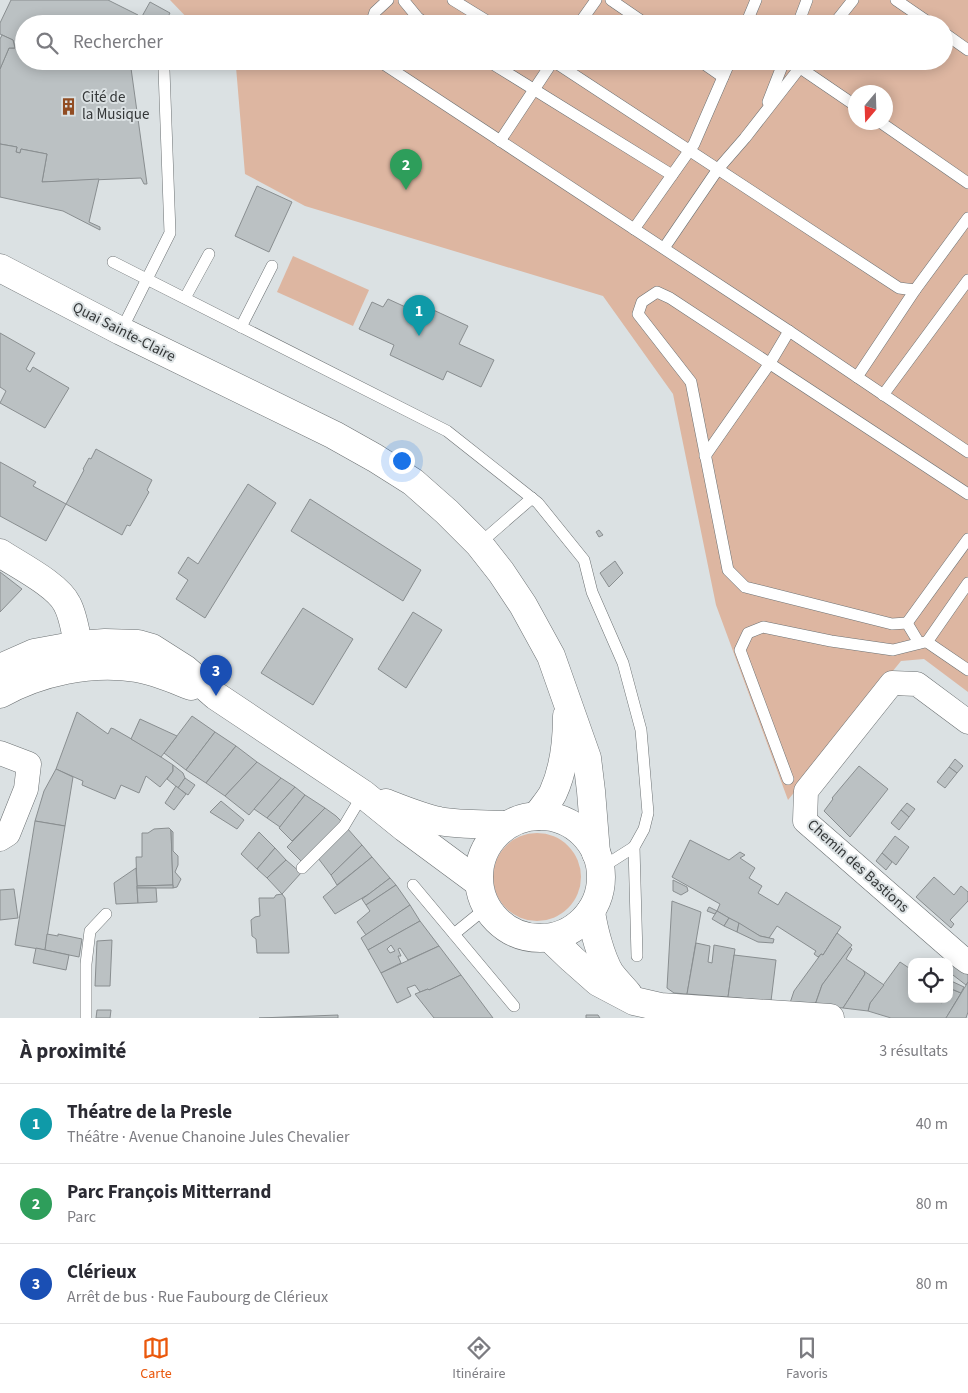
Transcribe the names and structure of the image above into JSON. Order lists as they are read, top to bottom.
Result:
{
  "streets": {
    "main road": ["Quai Sainte-Claire"],
    "street": ["Chemin des Bastions"]
  },
  "places": {
    "building": ["Cité de la Musique"]
  },
  "north": "bottom",
  "page": {
    "search": "Rechercher",
    "pins": ["2", "1", "3"],
    "heading": ["À proximité", "3 résultats"],
    "list": [
      {
        "mark": "1",
        "name": "Théatre de la Presle",
        "note": "Théâtre · Avenue Chanoine Jules Chevalier",
        "value": "40 m"
      },
      {
        "mark": "2",
        "name": "Parc François Mitterrand",
        "note": "Parc",
        "value": "80 m"
      },
      {
        "mark": "3",
        "name": "Clérieux",
        "note": "Arrêt de bus · Rue Faubourg de Clérieux",
        "value": "80 m"
      }
    ],
    "nav": ["Carte", "Itinéraire", "Favoris"]
  }
}
